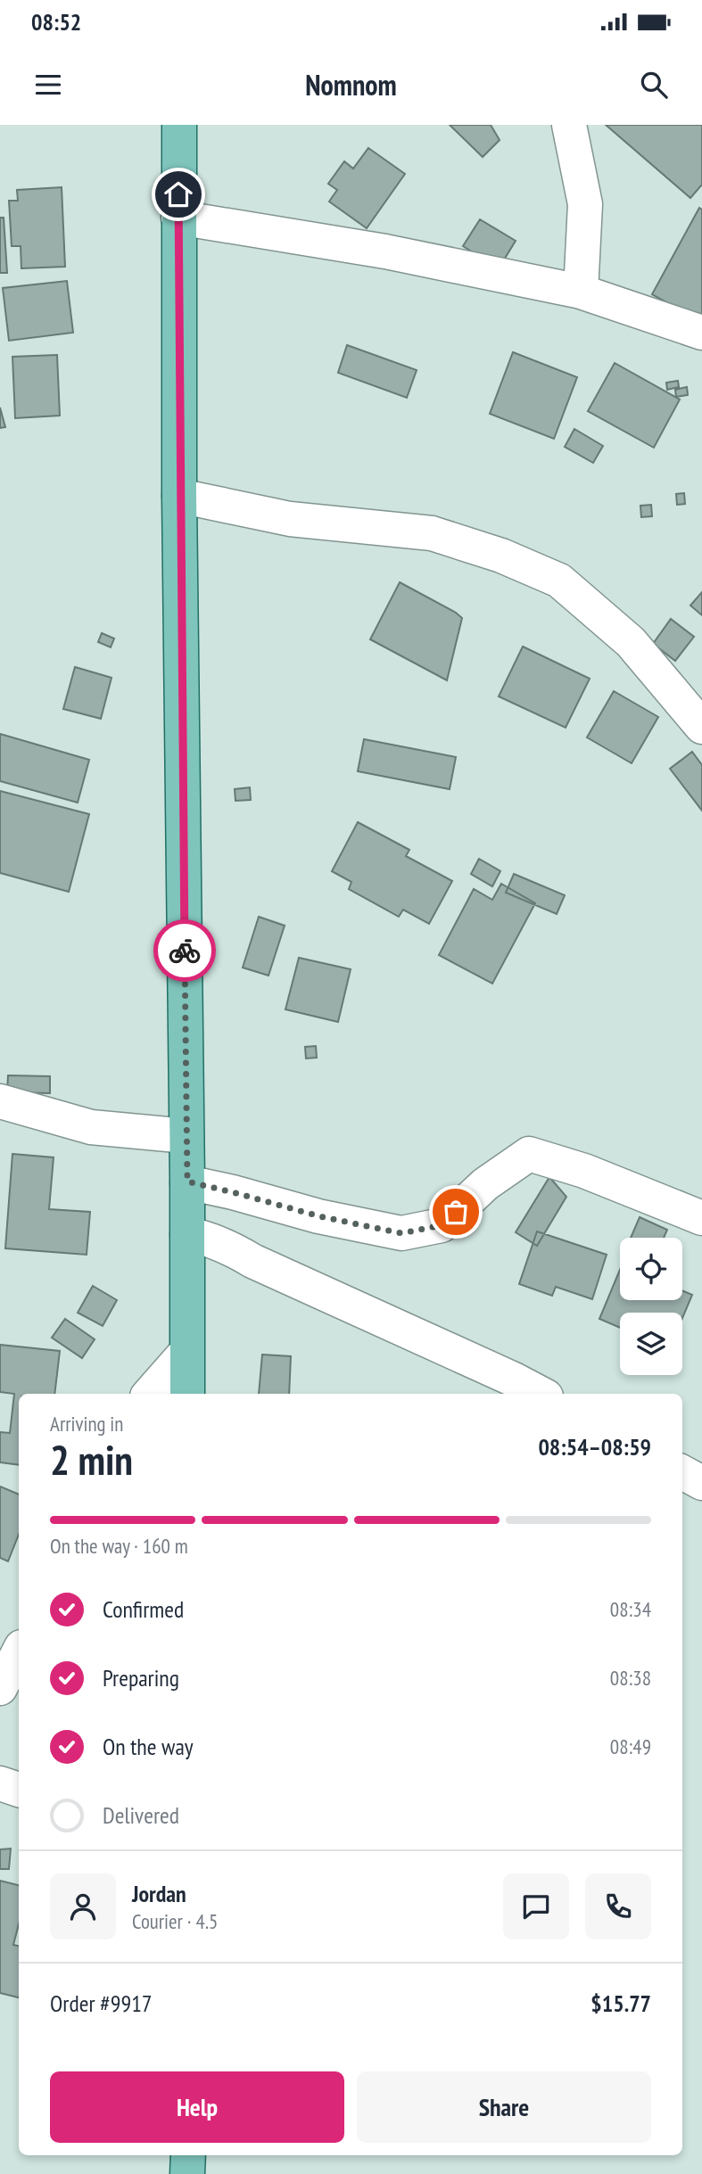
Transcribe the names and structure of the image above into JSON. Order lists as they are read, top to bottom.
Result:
{
  "page": {
    "status": "08:52",
    "header": "Nomnom",
    "heading": ["2 min", "Arriving in", "08:54–08:59"],
    "panel": [
      "Jordan",
      "Courier · 4.5",
      "Order #9917",
      "$15.77"
    ],
    "bar": "On the way · 160 m",
    "list": [
      ["Confirmed", "08:34"],
      ["Preparing", "08:38"],
      ["On the way", "08:49"],
      "Delivered"
    ],
    "buttons": ["Help", "Share"]
  }
}
